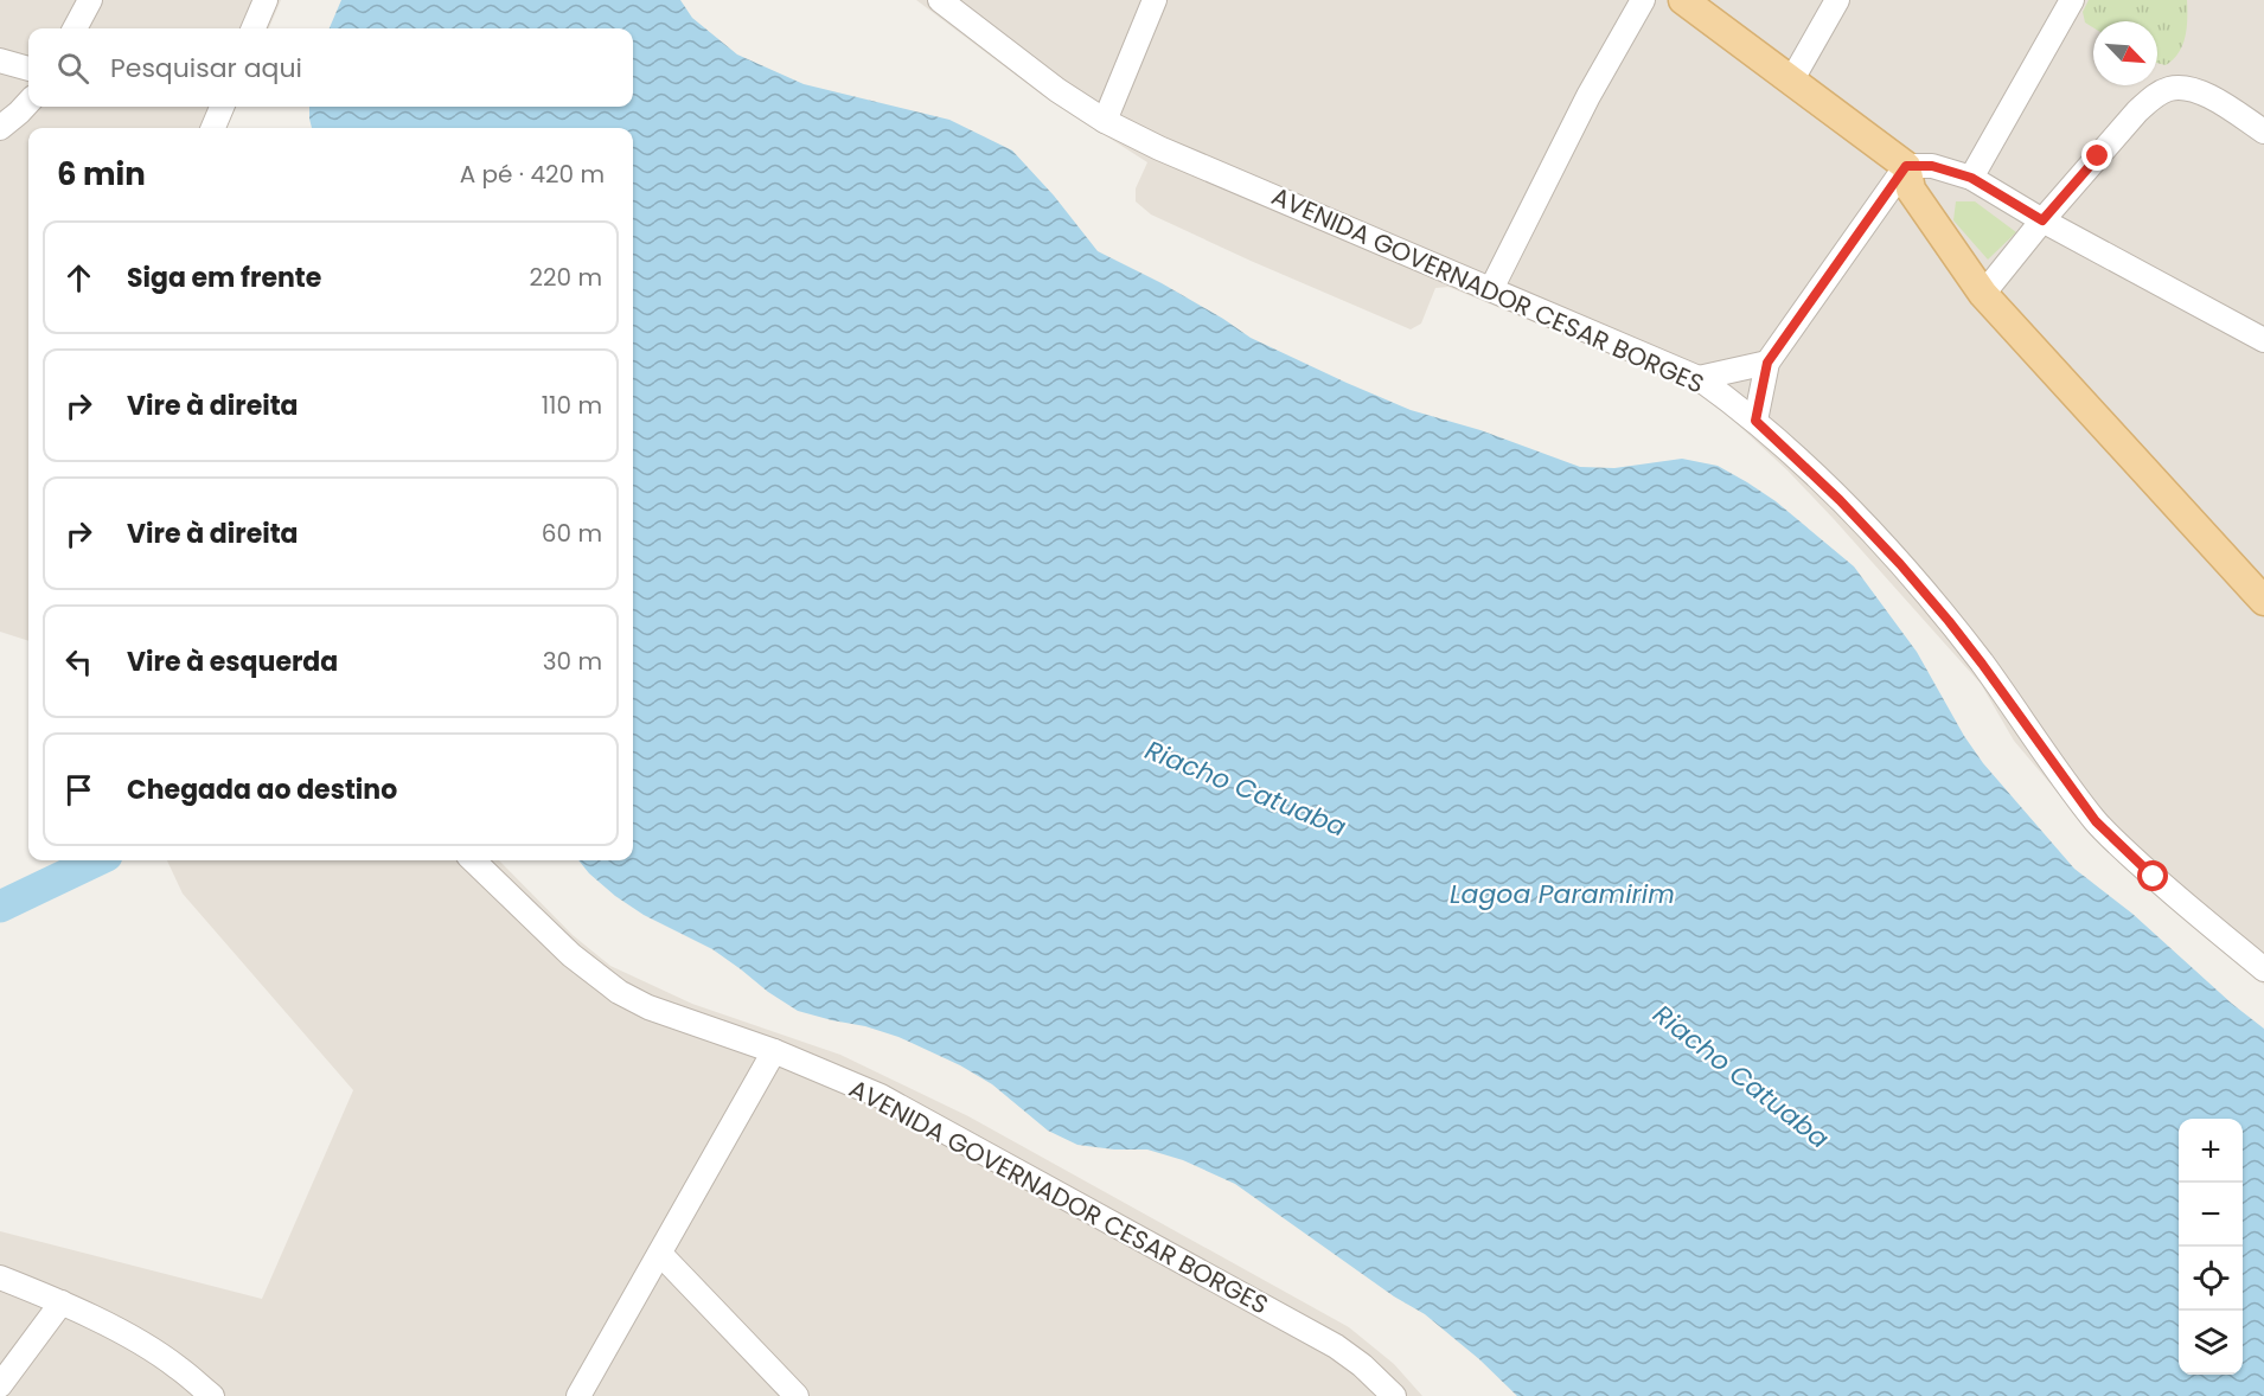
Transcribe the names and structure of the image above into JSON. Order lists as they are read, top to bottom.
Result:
{
  "streets": {
    "street": ["AVENIDA GOVERNADOR CESAR BORGES"]
  },
  "water": ["Riacho Catuaba", "Lagoa Paramirim"],
  "north": "bottom right",
  "page": {
    "search": "Pesquisar aqui",
    "heading": ["6 min", "A pé · 420 m"],
    "list": [
      ["Siga em frente", "220 m"],
      ["Vire à direita", "110 m"],
      ["Vire à direita", "60 m"],
      ["Vire à esquerda", "30 m"],
      "Chegada ao destino"
    ],
    "map_buttons": ["+", "−"]
  }
}
